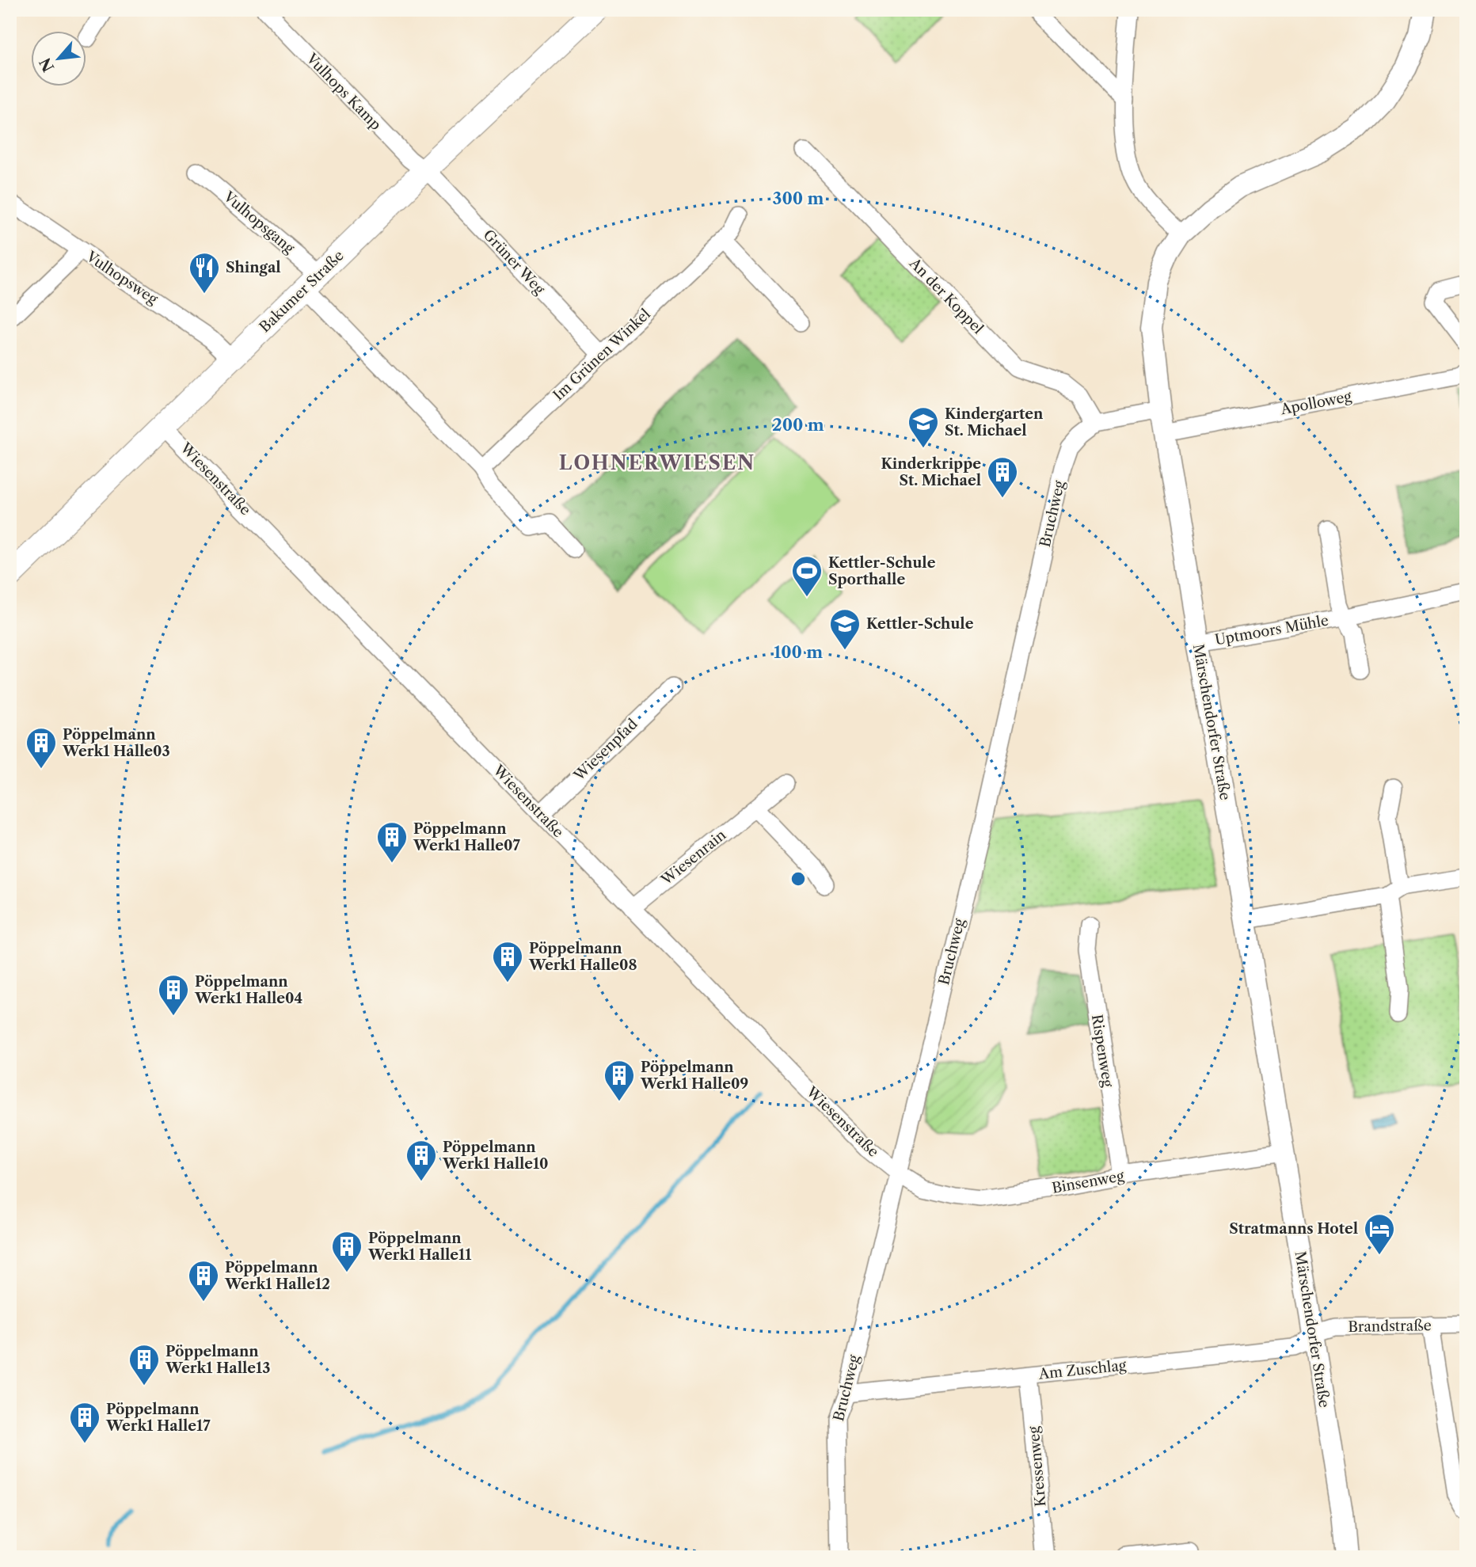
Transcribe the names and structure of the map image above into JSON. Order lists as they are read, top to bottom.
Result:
{
  "streets": {
    "main road": ["Bakumer Straße"],
    "street": [
      "Vulhops Kamp",
      "Vulhopsgang",
      "Grüner Weg",
      "Vulhopsweg",
      "An der Koppel",
      "Im Grünen Winkel",
      "Apolloweg",
      "Wiesenstraße",
      "Bruchweg",
      "Uptmoors Mühle",
      "Märschendorfer Straße",
      "Wiesenpfad",
      "Wiesenrain",
      "Rispenweg",
      "Binsenweg",
      "Brandstraße",
      "Am Zuschlag",
      "Kressenweg"
    ]
  },
  "crossings": [
    ["Vulhops Kamp", "Grüner Weg"],
    ["Vulhops Kamp", "Bakumer Straße"],
    ["Vulhopsgang", "Bakumer Straße"],
    ["Grüner Weg", "Bakumer Straße"],
    ["Grüner Weg", "Im Grünen Winkel"],
    ["Vulhopsweg", "Bakumer Straße"],
    ["Bakumer Straße", "Wiesenstraße"],
    ["An der Koppel", "Bruchweg"],
    ["Apolloweg", "Märschendorfer Straße"],
    ["Wiesenstraße", "Bruchweg"],
    ["Wiesenstraße", "Wiesenpfad"],
    ["Wiesenstraße", "Wiesenrain"],
    ["Wiesenstraße", "Binsenweg"],
    ["Bruchweg", "Binsenweg"],
    ["Bruchweg", "Am Zuschlag"],
    ["Uptmoors Mühle", "Märschendorfer Straße"],
    ["Märschendorfer Straße", "Binsenweg"],
    ["Märschendorfer Straße", "Brandstraße"],
    ["Märschendorfer Straße", "Am Zuschlag"],
    ["Rispenweg", "Binsenweg"],
    ["Brandstraße", "Am Zuschlag"],
    ["Am Zuschlag", "Kressenweg"]
  ],
  "districts": ["LOHNERWIESEN"],
  "places": {
    "restaurant": ["Shingal"],
    "school or university": ["Kindergarten St. Michael", "Kettler-Schule"],
    "building": [
      "Kinderkrippe St. Michael",
      "Pöppelmann Werk1 Halle03",
      "Pöppelmann Werk1 Halle07",
      "Pöppelmann Werk1 Halle08",
      "Pöppelmann Werk1 Halle04",
      "Pöppelmann Werk1 Halle09",
      "Pöppelmann Werk1 Halle10",
      "Pöppelmann Werk1 Halle11",
      "Pöppelmann Werk1 Halle12",
      "Pöppelmann Werk1 Halle13",
      "Pöppelmann Werk1 Halle17"
    ],
    "sports": ["Kettler-Schule Sporthalle"],
    "hotel": ["Stratmanns Hotel"]
  },
  "north": "bottom left",
  "rings": ["300 m", "200 m", "100 m"]
}
